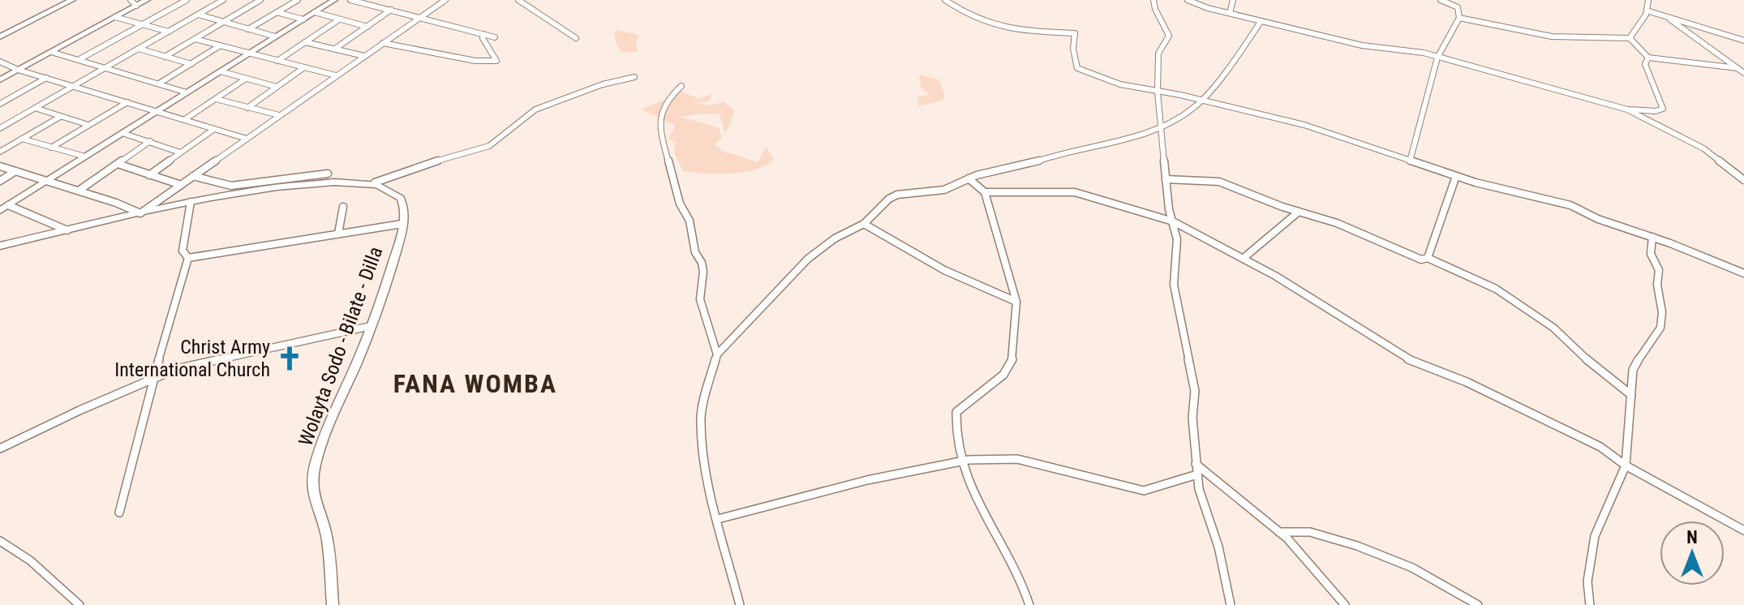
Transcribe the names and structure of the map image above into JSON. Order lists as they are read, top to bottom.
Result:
{
  "streets": {
    "main road": ["Wolayta Sodo - Bilate - Dilla"]
  },
  "districts": ["FANA WOMBA"],
  "places": {
    "church": ["Christ Army International Church"]
  },
  "north": "top"
}
